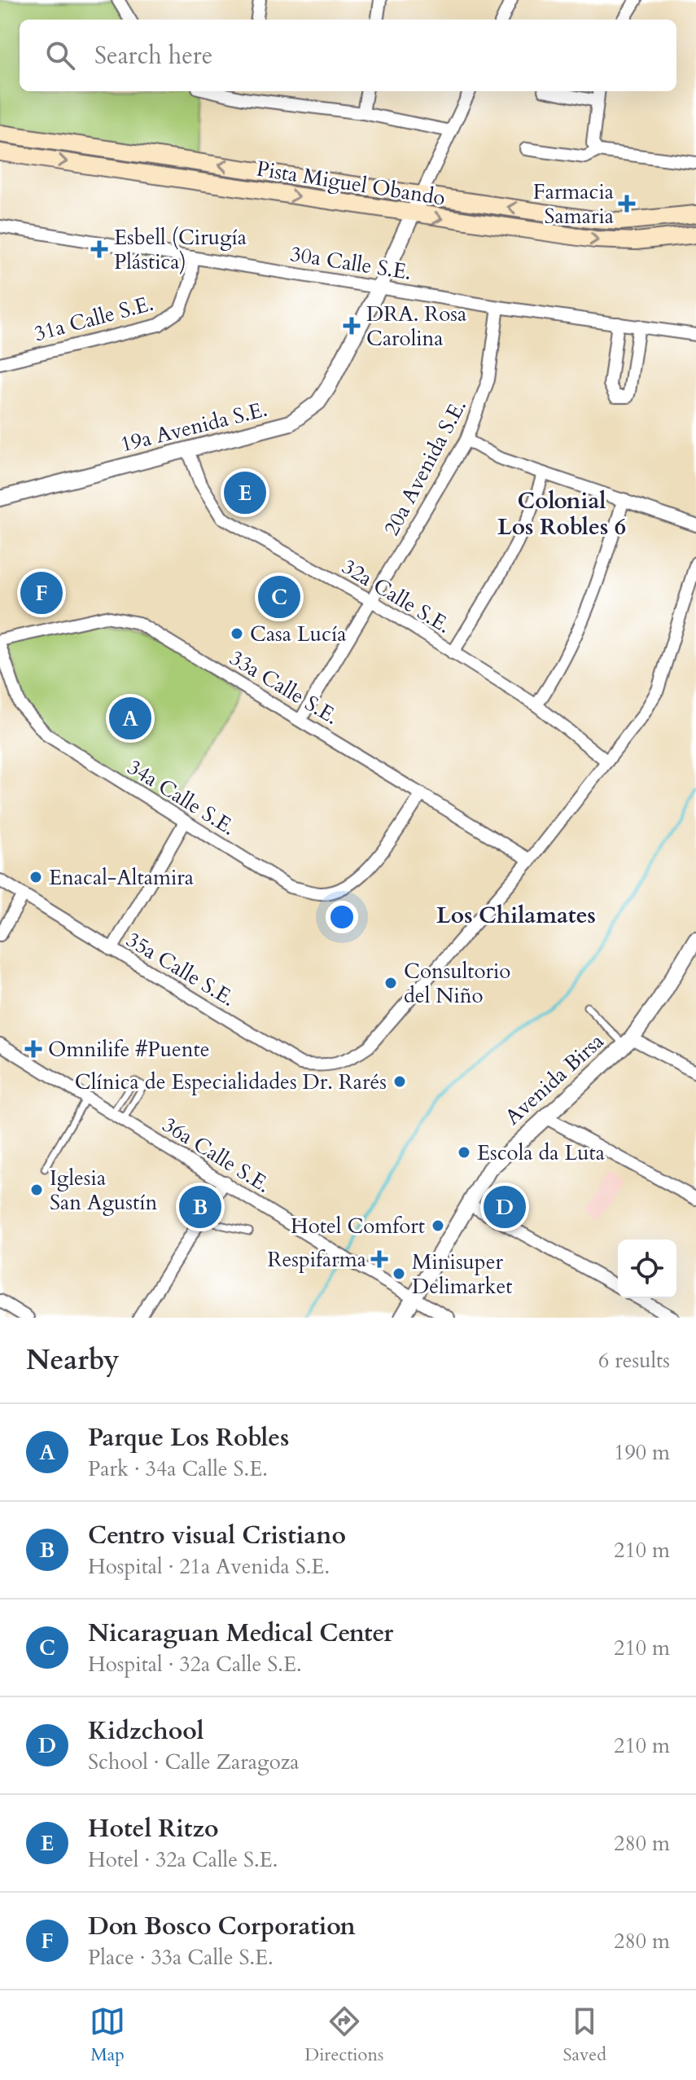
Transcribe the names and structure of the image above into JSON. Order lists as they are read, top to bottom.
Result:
{
  "streets": {
    "main road": ["Pista Miguel Obando"],
    "street": [
      "30a Calle S.E.",
      "31a Calle S.E.",
      "19a Avenida S.E.",
      "20a Avenida S.E.",
      "32a Calle S.E.",
      "33a Calle S.E.",
      "34a Calle S.E.",
      "35a Calle S.E.",
      "Avenida Birsa",
      "36a Calle S.E."
    ]
  },
  "crossings": [
    ["Pista Miguel Obando", "19a Avenida S.E."],
    ["30a Calle S.E.", "31a Calle S.E."],
    ["30a Calle S.E.", "19a Avenida S.E."],
    ["30a Calle S.E.", "20a Avenida S.E."],
    ["19a Avenida S.E.", "32a Calle S.E."],
    ["20a Avenida S.E.", "32a Calle S.E."],
    ["20a Avenida S.E.", "33a Calle S.E."],
    ["33a Calle S.E.", "34a Calle S.E."],
    ["33a Calle S.E.", "35a Calle S.E."],
    ["Avenida Birsa", "36a Calle S.E."]
  ],
  "districts": ["Colonial Los Robles 6", "Los Chilamates"],
  "places": {
    "health": [
      "Farmacia Samaria",
      "Esbell (Cirugía Plástica)",
      "DRA. Rosa Carolina",
      "Omnilife #Puente",
      "Respifarma"
    ],
    "other": [
      "Casa Lucía",
      "Enacal-Altamira",
      "Consultorio del Niño",
      "Clínica de Especialidades Dr. Rarés",
      "Escola da Luta",
      "Iglesia San Agustín",
      "Hotel Comfort",
      "Minisuper Delimarket"
    ]
  },
  "page": {
    "search": "Search here",
    "pins": [
      "E",
      "F",
      "C",
      "A",
      "B",
      "D"
    ],
    "heading": ["Nearby", "6 results"],
    "list": [
      {
        "mark": "A",
        "name": "Parque Los Robles",
        "note": "Park · 34a Calle S.E.",
        "value": "190 m"
      },
      {
        "mark": "B",
        "name": "Centro visual Cristiano",
        "note": "Hospital · 21a Avenida S.E.",
        "value": "210 m"
      },
      {
        "mark": "C",
        "name": "Nicaraguan Medical Center",
        "note": "Hospital · 32a Calle S.E.",
        "value": "210 m"
      },
      {
        "mark": "D",
        "name": "Kidzchool",
        "note": "School · Calle Zaragoza",
        "value": "210 m"
      },
      {
        "mark": "E",
        "name": "Hotel Ritzo",
        "note": "Hotel · 32a Calle S.E.",
        "value": "280 m"
      },
      {
        "mark": "F",
        "name": "Don Bosco Corporation",
        "note": "Place · 33a Calle S.E.",
        "value": "280 m"
      }
    ],
    "nav": ["Map", "Directions", "Saved"]
  }
}
